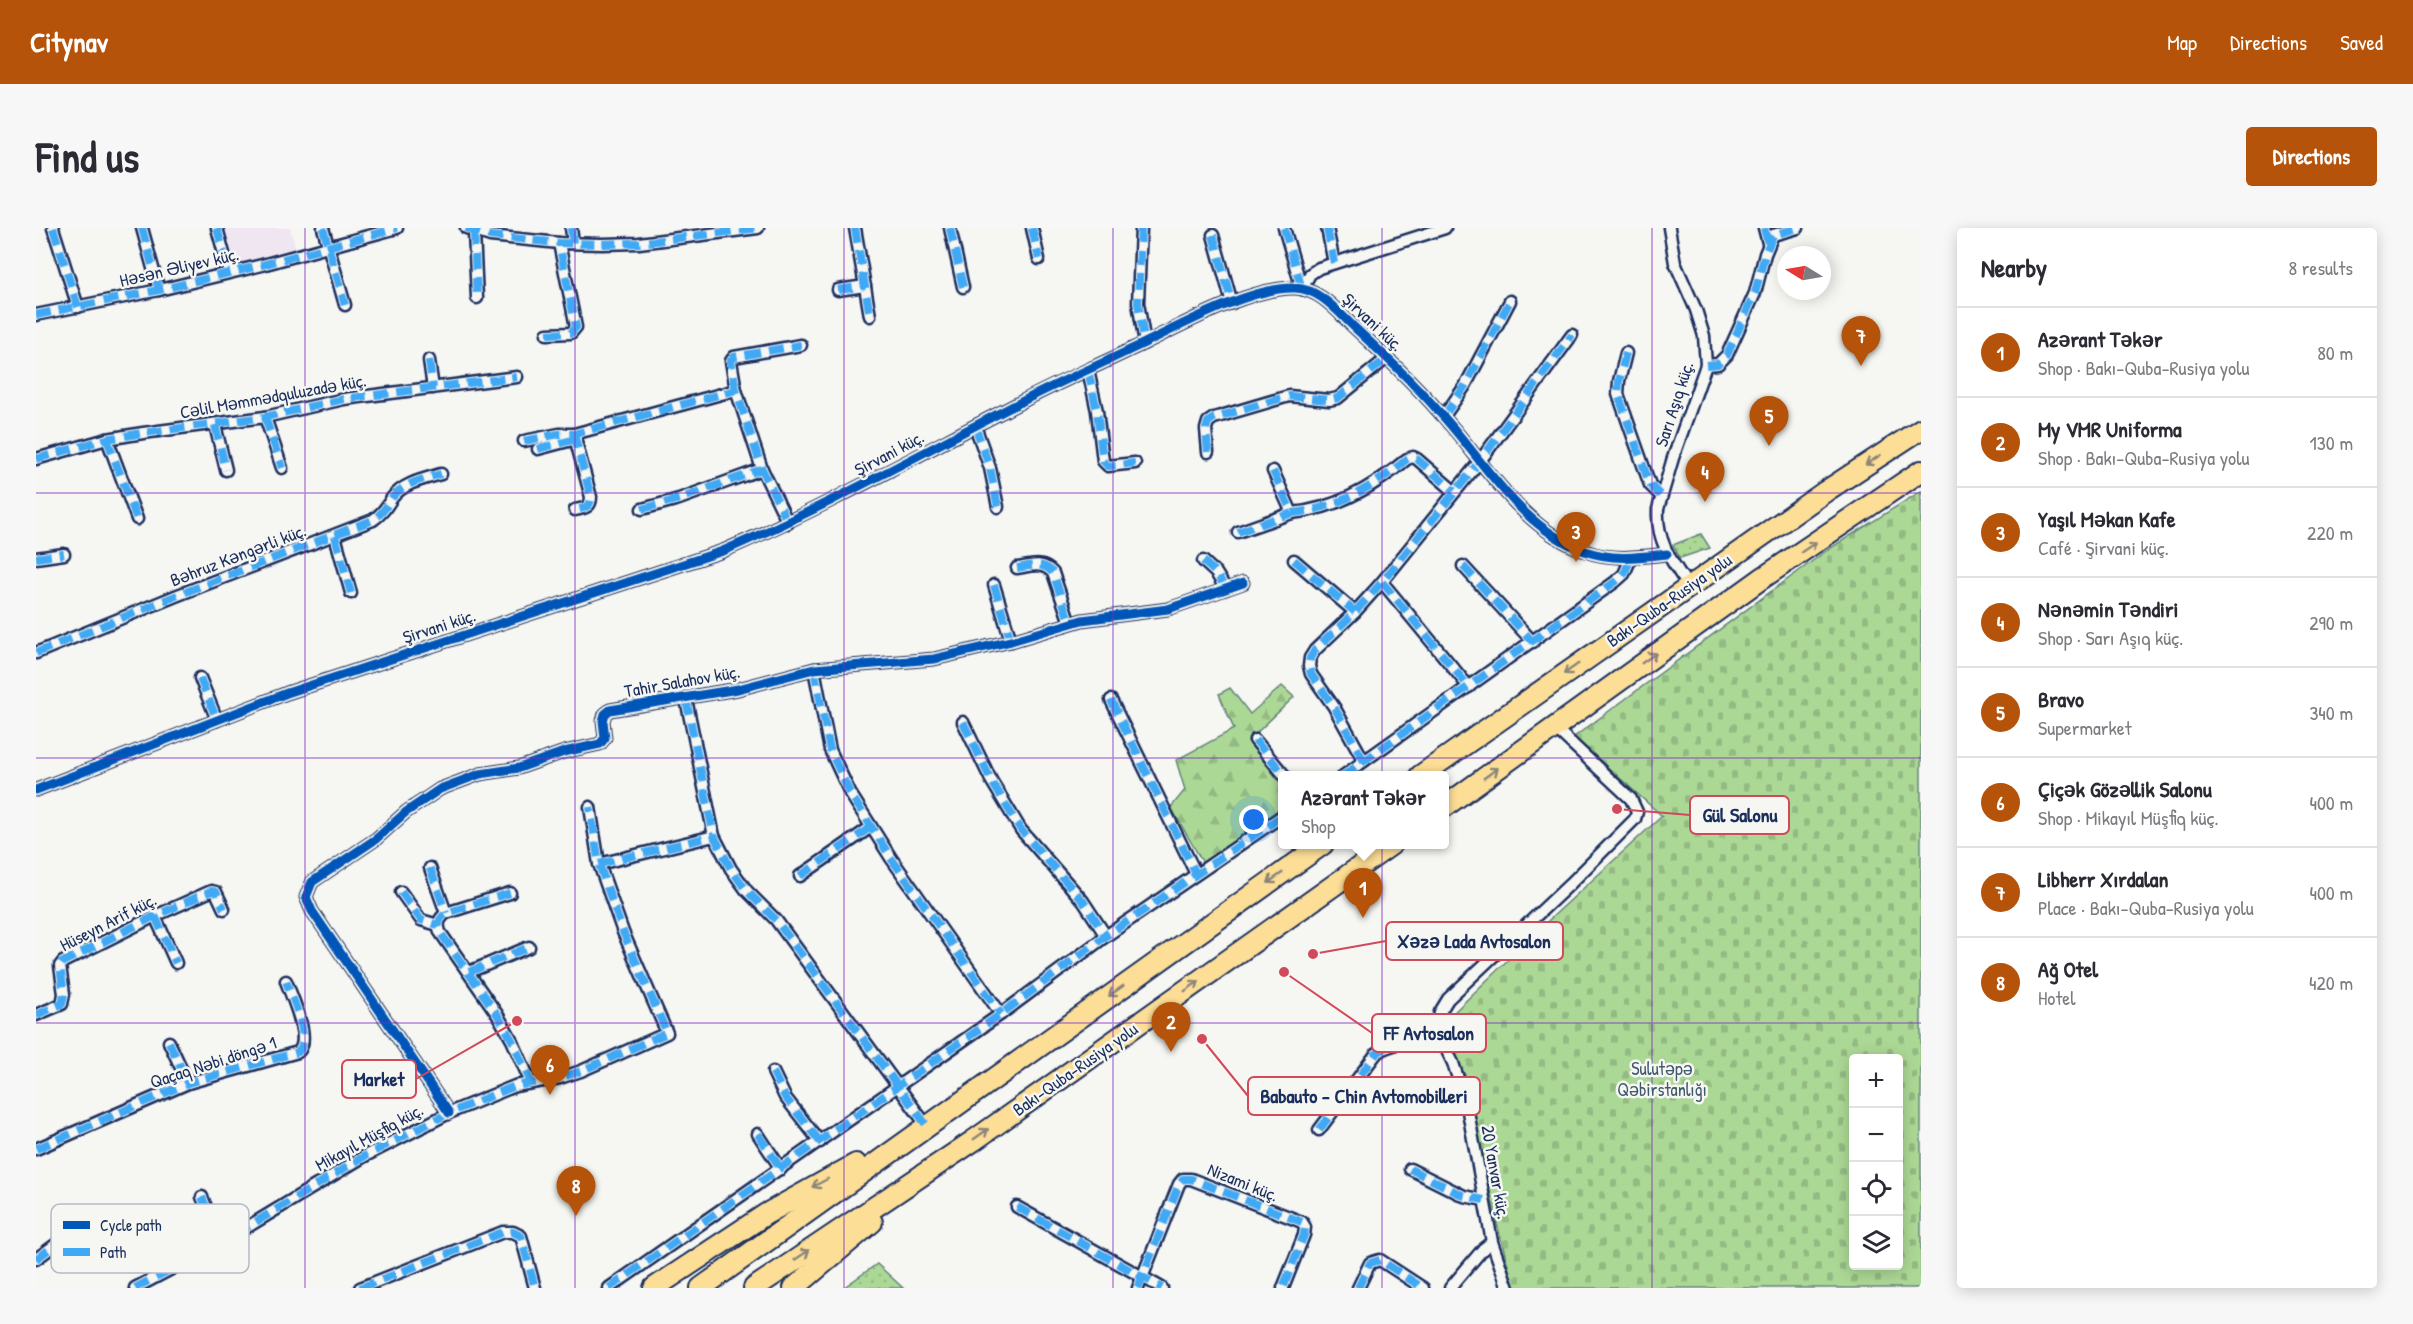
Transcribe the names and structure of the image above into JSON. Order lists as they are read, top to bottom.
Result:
{
  "streets": {
    "highway": ["Bakı-Quba-Rusiya yolu"],
    "street": [
      "Həsən Əliyev küç.",
      "Şirvani küç.",
      "Cəlil Məmmədquluzadə küç.",
      "Sarı Aşıq küç.",
      "Bəhruz Kəngərli küç.",
      "Tahir Salahov küç.",
      "Hüseyn Arif küç.",
      "Qaçaq Nəbi döngə 1",
      "Mikayıl Müşfiq küç.",
      "20 Yanvar küç.",
      "Nizami küç."
    ]
  },
  "crossings": [
    ["Şirvani küç.", "Sarı Aşıq küç."],
    ["Sarı Aşıq küç.", "Bakı-Quba-Rusiya yolu"],
    ["Tahir Salahov küç.", "Mikayıl Müşfiq küç."]
  ],
  "parks": ["Sulutəpə Qəbirstanlığı"],
  "places": [
    "Gül Salonu",
    "Xəzə Lada Avtosalon",
    "FF Avtosalon",
    "Market",
    "Babauto - Chin Avtomobilleri"
  ],
  "legend": ["Cycle path", "Path"],
  "north": "left",
  "page": {
    "header": "Citynav",
    "nav": ["Map", "Directions", "Saved"],
    "buttons": "Directions",
    "title": "Find us",
    "heading": ["Nearby", "8 results"],
    "list": [
      {
        "mark": "1",
        "name": "Azərant Təkər",
        "note": "Shop · Bakı-Quba-Rusiya yolu",
        "value": "80 m"
      },
      {
        "mark": "2",
        "name": "My VMR Uniforma",
        "note": "Shop · Bakı-Quba-Rusiya yolu",
        "value": "130 m"
      },
      {
        "mark": "3",
        "name": "Yaşıl Məkan Kafe",
        "note": "Café · Şirvani küç.",
        "value": "220 m"
      },
      {
        "mark": "4",
        "name": "Nənəmin Təndiri",
        "note": "Shop · Sarı Aşıq küç.",
        "value": "290 m"
      },
      {
        "mark": "5",
        "name": "Bravo",
        "note": "Supermarket",
        "value": "340 m"
      },
      {
        "mark": "6",
        "name": "Çiçək Gözəllik Salonu",
        "note": "Shop · Mikayıl Müşfiq küç.",
        "value": "400 m"
      },
      {
        "mark": "7",
        "name": "Libherr Xırdalan",
        "note": "Place · Bakı-Quba-Rusiya yolu",
        "value": "400 m"
      },
      {
        "mark": "8",
        "name": "Ağ Otel",
        "note": "Hotel",
        "value": "420 m"
      }
    ],
    "pins": [
      "7",
      "5",
      "4",
      "3",
      "1",
      "2",
      "6",
      "8"
    ],
    "popup": ["Azərant Təkər", "Shop"],
    "map_buttons": ["+", "−"]
  }
}
